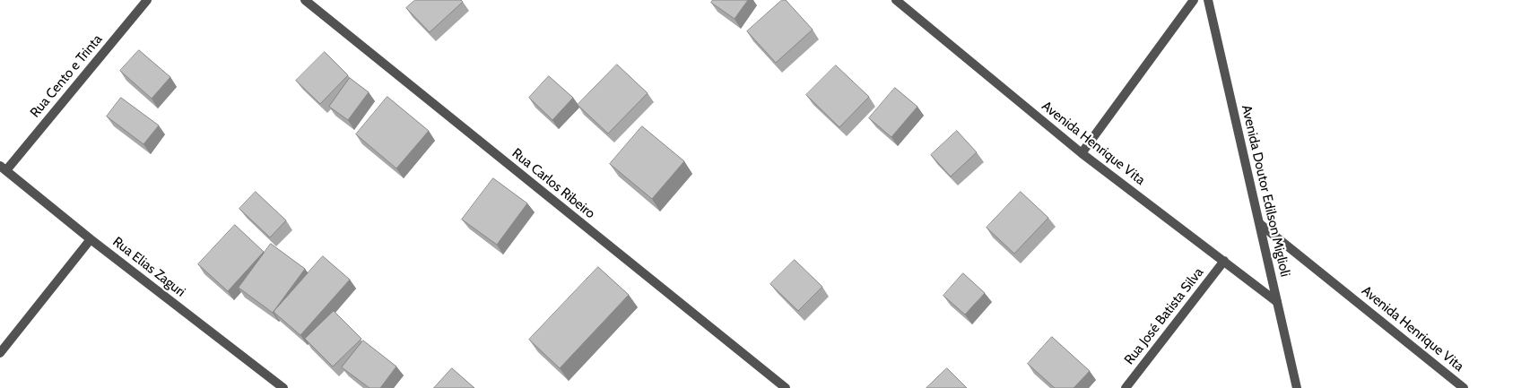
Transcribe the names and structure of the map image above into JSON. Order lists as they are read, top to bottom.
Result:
{
  "streets": {
    "street": [
      "Rua Cento e Trinta",
      "Avenida Henrique Vita",
      "Rua Carlos Ribeiro",
      "Avenida Doutor Edilson Miglioli",
      "Rua Elias Zaguri",
      "Rua José Batista Silva"
    ]
  },
  "crossings": [
    ["Rua Cento e Trinta", "Rua Elias Zaguri"],
    ["Avenida Henrique Vita", "Avenida Doutor Edilson Miglioli"],
    ["Avenida Henrique Vita", "Rua José Batista Silva"]
  ]
}
